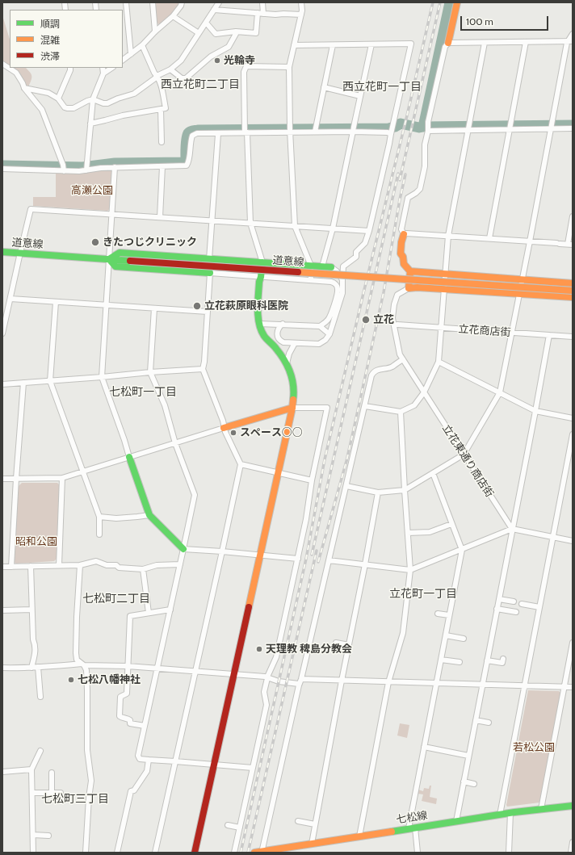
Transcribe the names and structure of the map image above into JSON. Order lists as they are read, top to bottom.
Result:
{
  "streets": {
    "street": [
      "道意線",
      "立花商店街",
      "立花東通り商店街",
      "七松線"
    ]
  },
  "districts": [
    "西立花町二丁目",
    "西立花町一丁目",
    "七松町一丁目",
    "立花町一丁目",
    "七松町二丁目",
    "七松町三丁目"
  ],
  "parks": ["高瀬公園", "昭和公園", "若松公園"],
  "places": [
    "光輪寺",
    "きたつじクリニック",
    "立花萩原眼科医院",
    "立花",
    "スペース○○",
    "天理教 稗島分教会",
    "七松八幡神社"
  ],
  "legend": ["順調", "混雑", "渋滞"],
  "scale_bar": "100 m"
}
